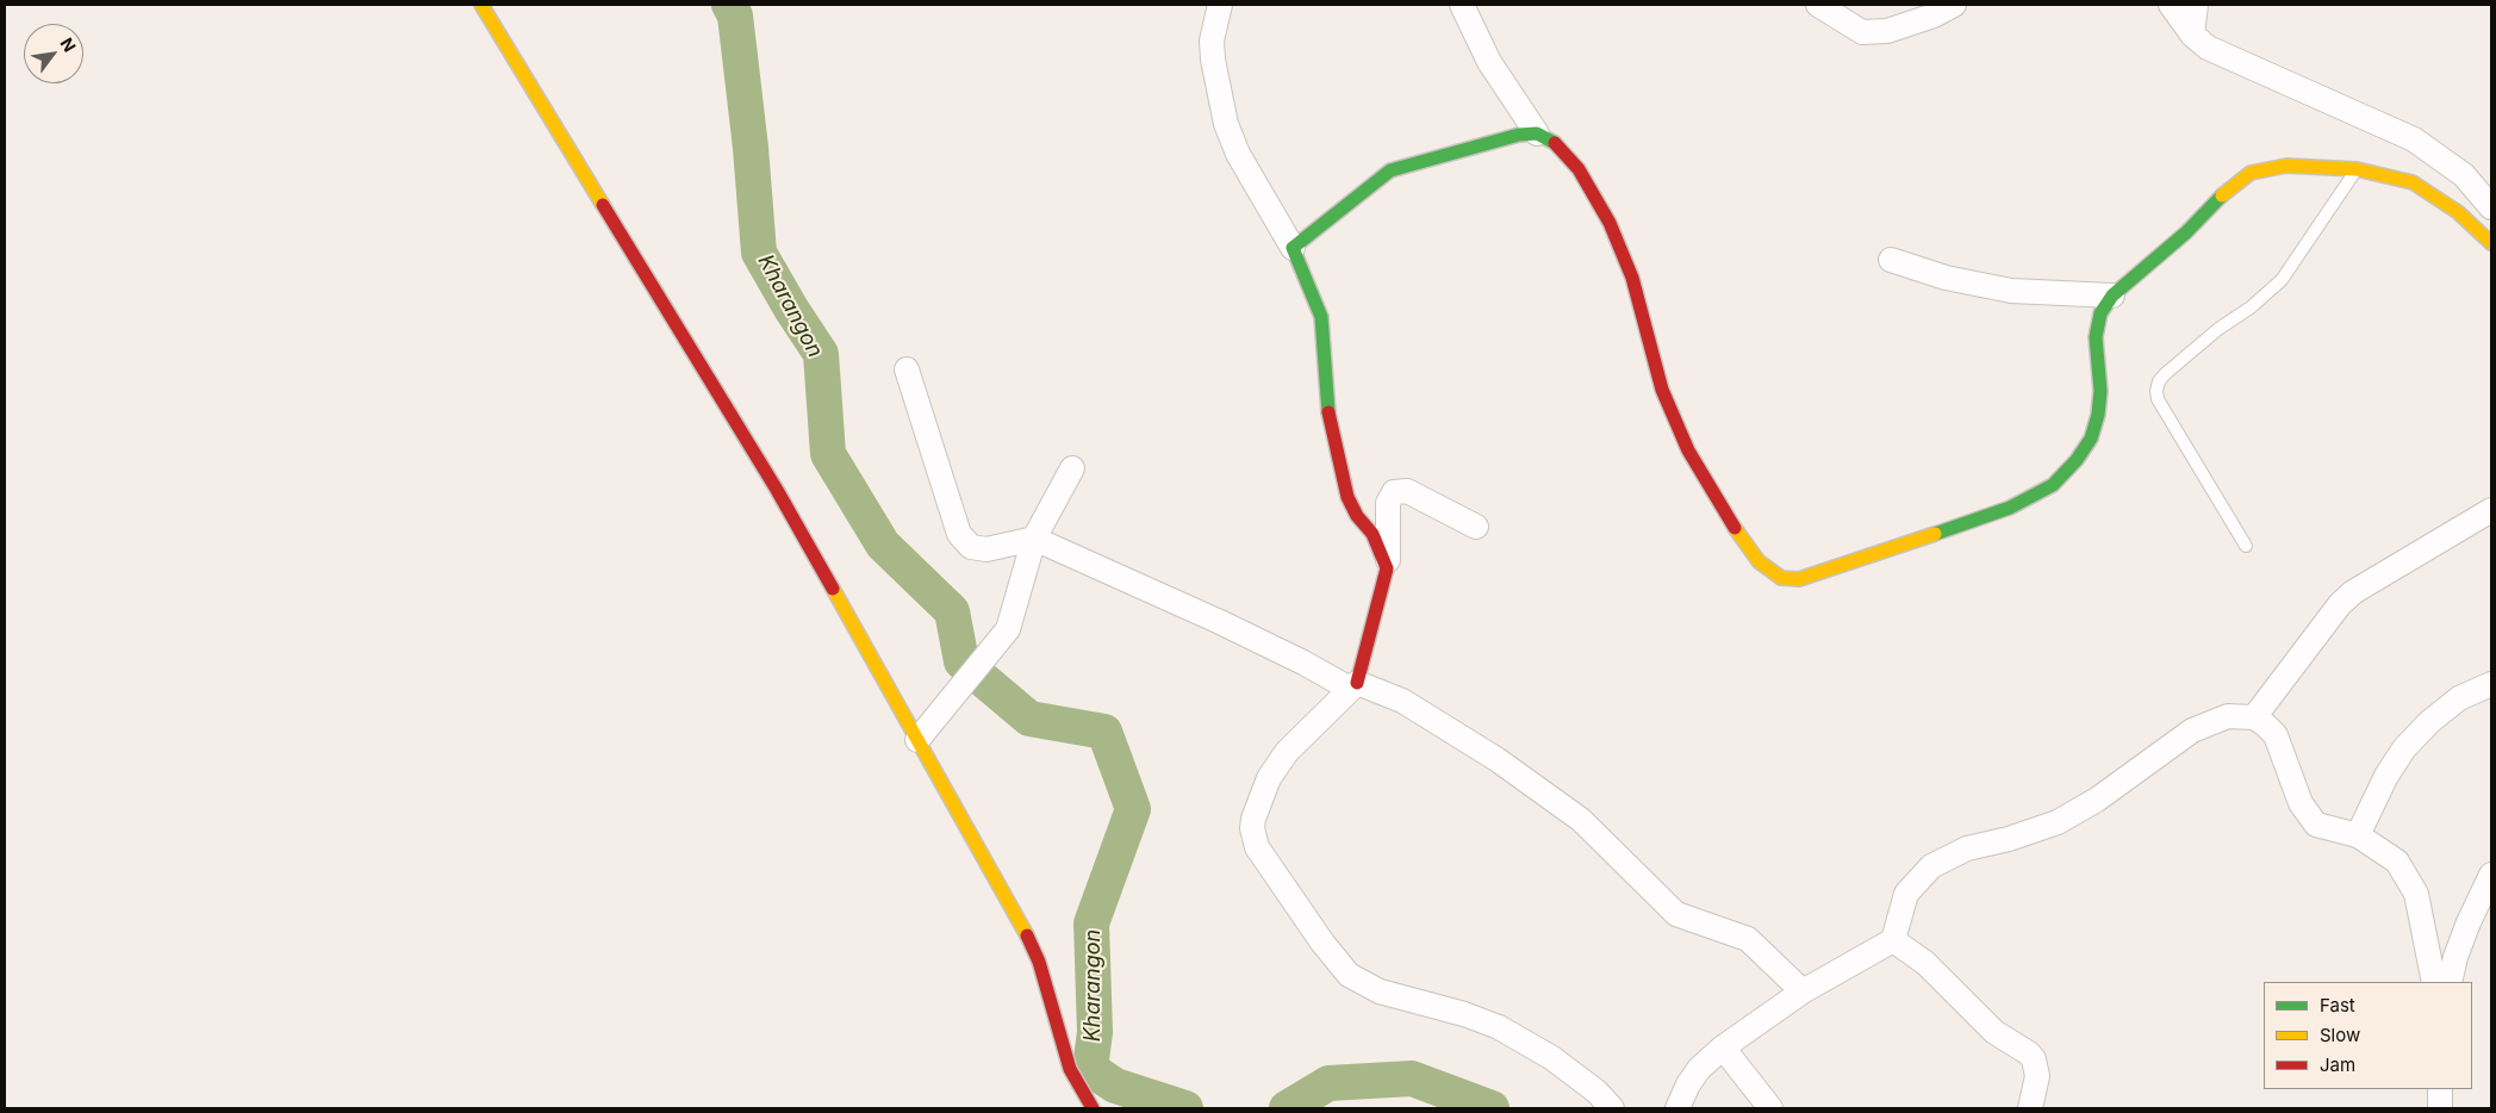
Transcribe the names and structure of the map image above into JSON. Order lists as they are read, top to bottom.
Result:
{
  "water": ["Kharangon"],
  "legend": ["Fast", "Slow", "Jam"],
  "north": "top right"
}
